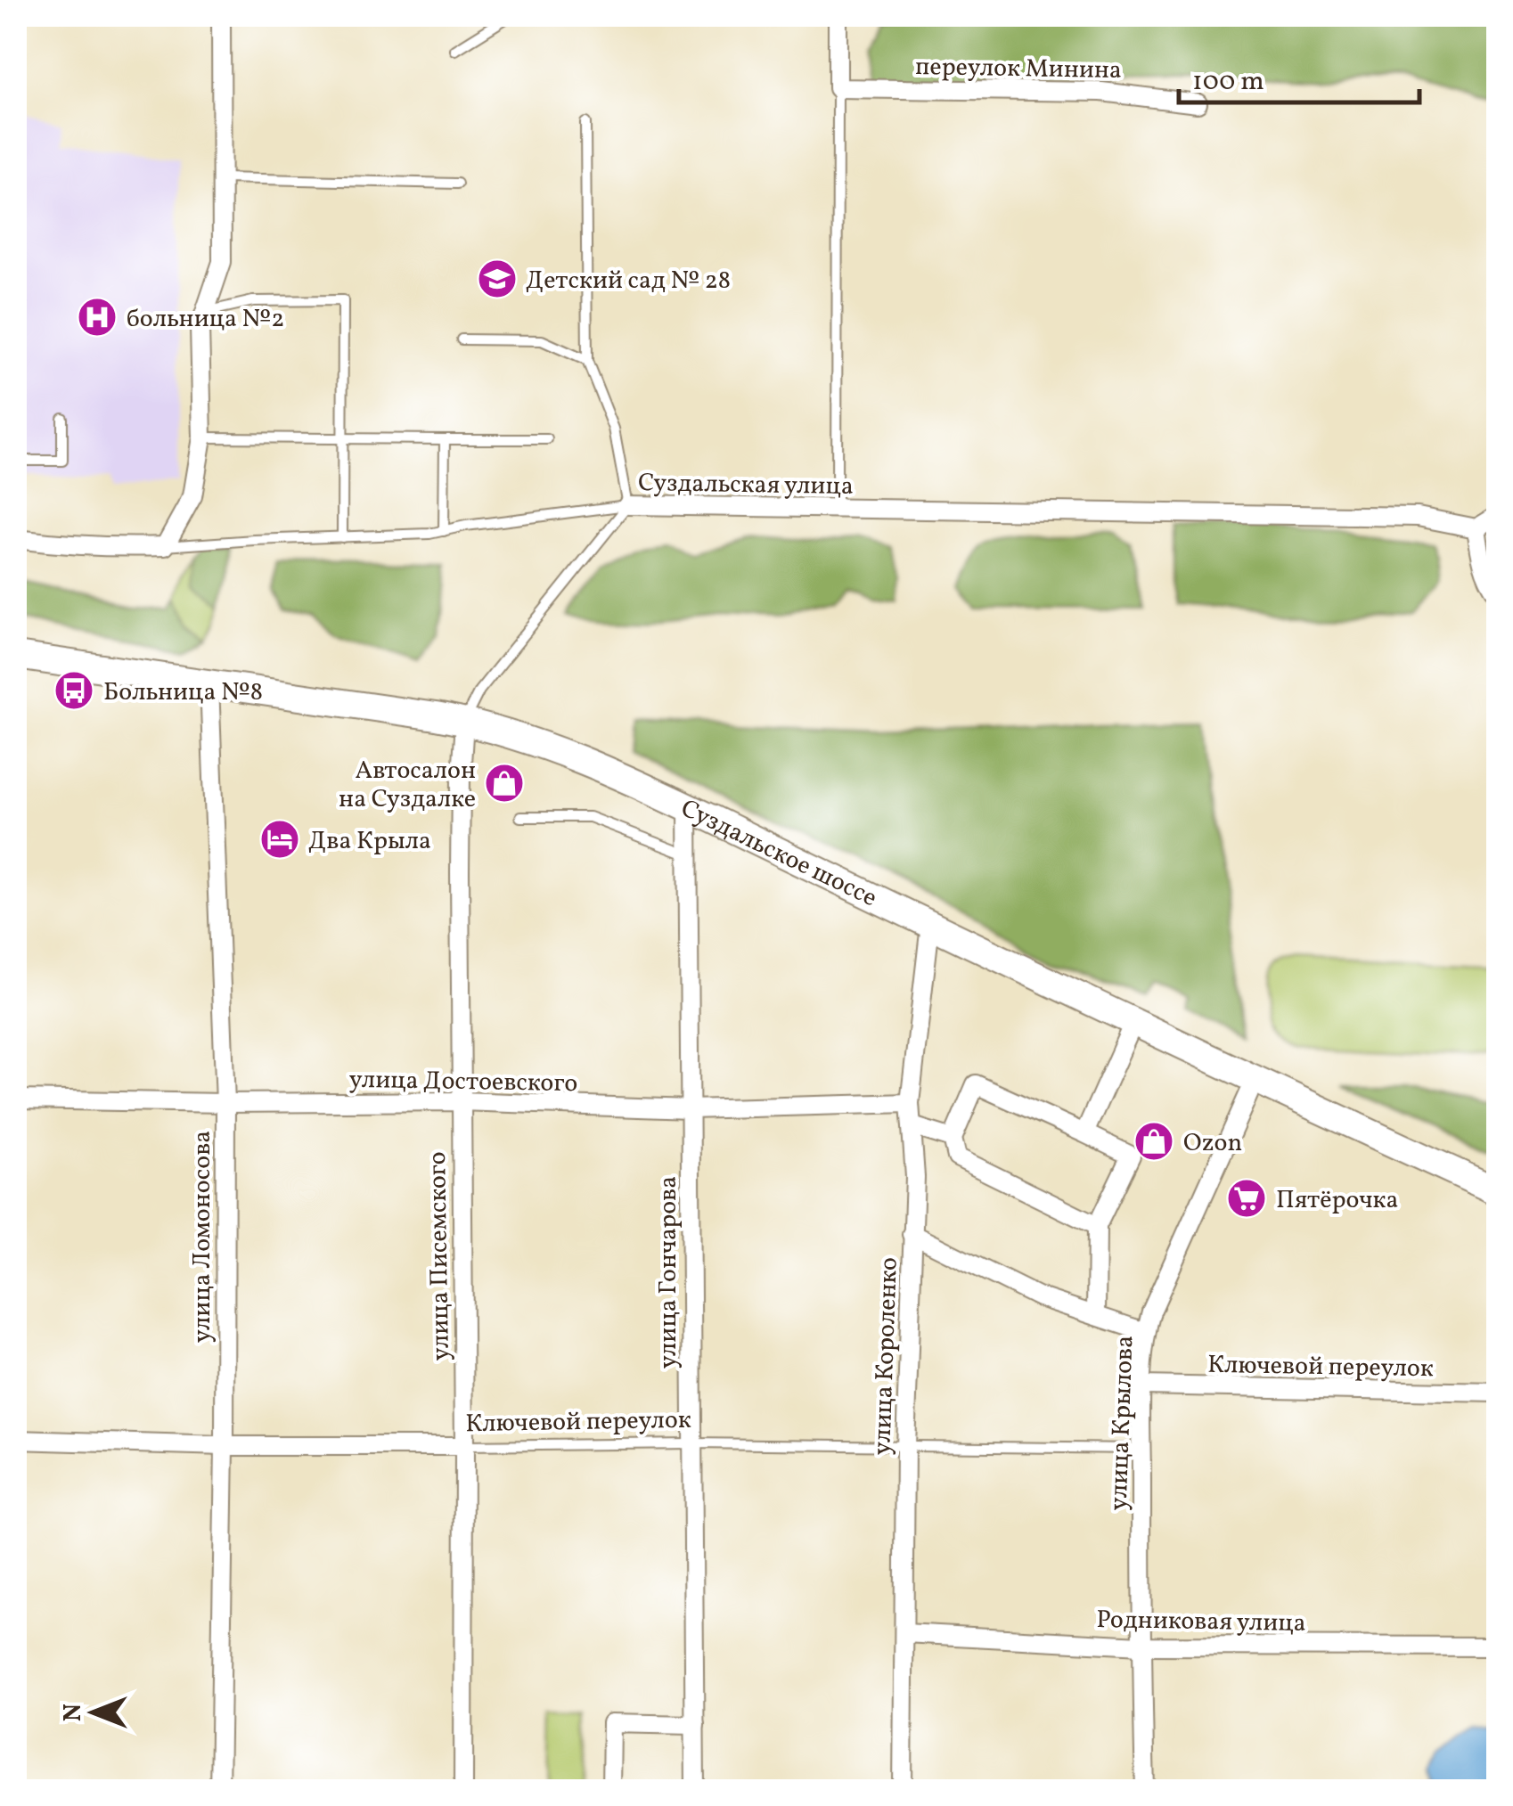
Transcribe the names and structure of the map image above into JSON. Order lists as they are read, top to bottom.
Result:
{
  "streets": {
    "main road": ["Суздальское шоссе"],
    "street": [
      "переулок Минина",
      "Суздальская улица",
      "улица Достоевского",
      "улица Ломоносова",
      "улица Писемского",
      "улица Гончарова",
      "улица Короленко",
      "Ключевой переулок",
      "улица Крылова",
      "Родниковая улица"
    ]
  },
  "crossings": [
    ["Суздальское шоссе", "улица Ломоносова"],
    ["Суздальское шоссе", "улица Писемского"],
    ["Суздальское шоссе", "улица Гончарова"],
    ["Суздальское шоссе", "улица Короленко"],
    ["Суздальское шоссе", "улица Крылова"],
    ["улица Достоевского", "улица Ломоносова"],
    ["улица Достоевского", "улица Писемского"],
    ["улица Достоевского", "улица Гончарова"],
    ["улица Достоевского", "улица Короленко"],
    ["улица Ломоносова", "Ключевой переулок"],
    ["улица Писемского", "Ключевой переулок"],
    ["улица Гончарова", "Ключевой переулок"],
    ["улица Короленко", "Ключевой переулок"],
    ["улица Короленко", "Родниковая улица"],
    ["Ключевой переулок", "улица Крылова"],
    ["улица Крылова", "Родниковая улица"]
  ],
  "places": {
    "school or university": ["Детский сад № 28"],
    "hospital": ["больница №2"],
    "bus stop": ["Больница №8"],
    "shop": ["Автосалон на Суздалке", "Ozon"],
    "hotel": ["Два Крыла"],
    "supermarket": ["Пятёрочка"]
  },
  "scale_bar": "100 m",
  "north": "left"
}
